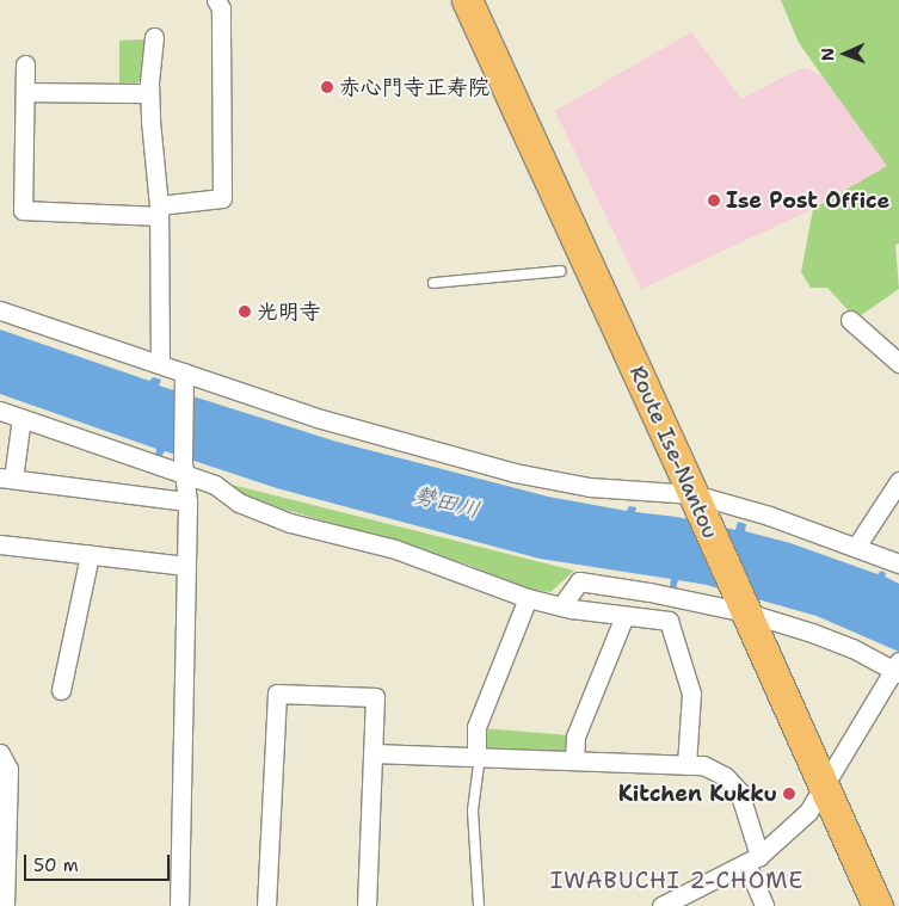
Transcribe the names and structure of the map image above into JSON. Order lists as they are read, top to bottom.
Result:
{
  "streets": {
    "main road": ["Route Ise-Nantou"]
  },
  "districts": ["IWABUCHI 2-CHOME"],
  "water": ["勢田川"],
  "places": [
    "赤心門寺正寿院",
    "Ise Post Office",
    "光明寺",
    "Kitchen Kukku"
  ],
  "scale_bar": "50 m",
  "north": "left"
}
